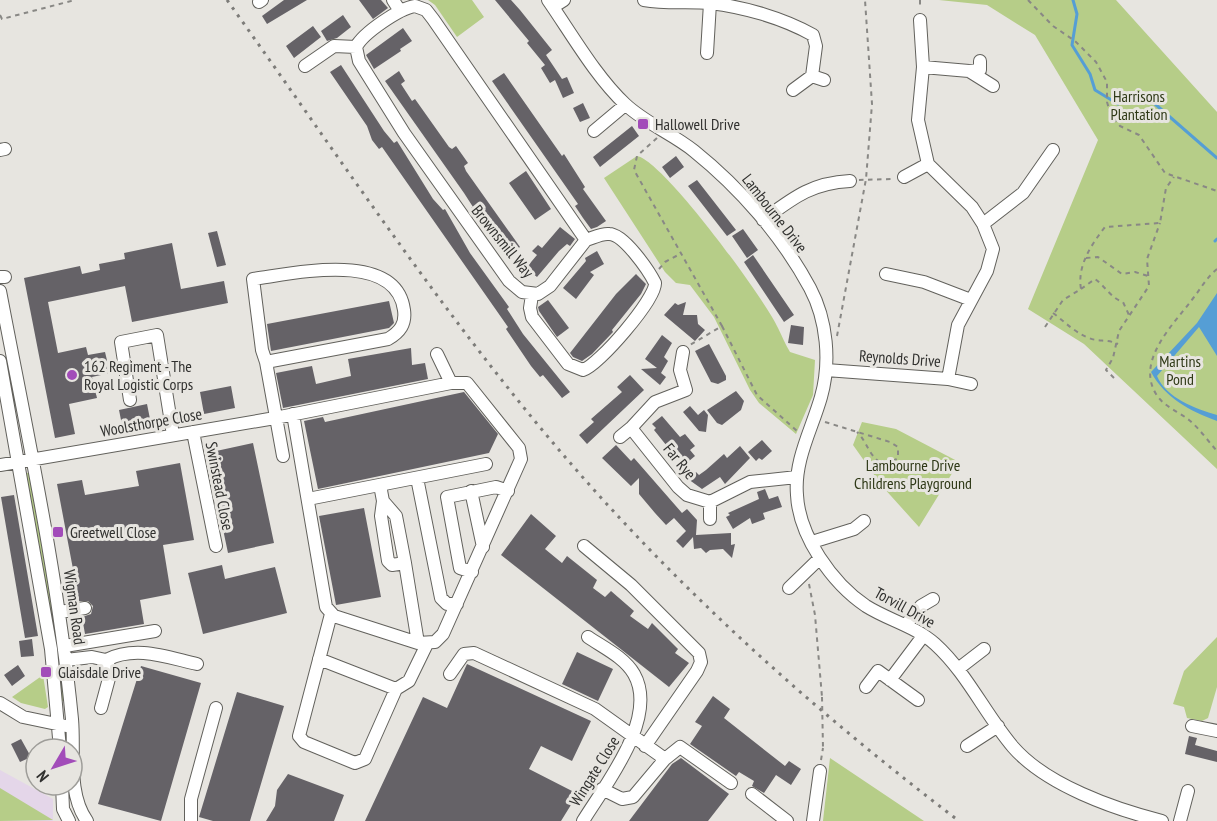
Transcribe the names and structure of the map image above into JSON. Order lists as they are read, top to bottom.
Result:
{
  "streets": {
    "street": [
      "Lambourne Drive",
      "Brownsmill Way",
      "Reynolds Drive",
      "Woolsthorpe Close",
      "Far Rye",
      "Swinstead Close",
      "Wigman Road",
      "Torvill Drive",
      "Wingate Close"
    ]
  },
  "crossings": [
    ["Lambourne Drive", "Reynolds Drive"],
    ["Lambourne Drive", "Torvill Drive"],
    ["Woolsthorpe Close", "Swinstead Close"],
    ["Woolsthorpe Close", "Wigman Road"]
  ],
  "parks": ["Harrisons Plantation", "Martins Pond", "Lambourne Drive Childrens Playground"],
  "places": {
    "transit": ["Hallowell Drive", "Greetwell Close", "Glaisdale Drive"],
    "other": ["162 Regiment - The Royal Logistic Corps"]
  },
  "north": "bottom left"
}
